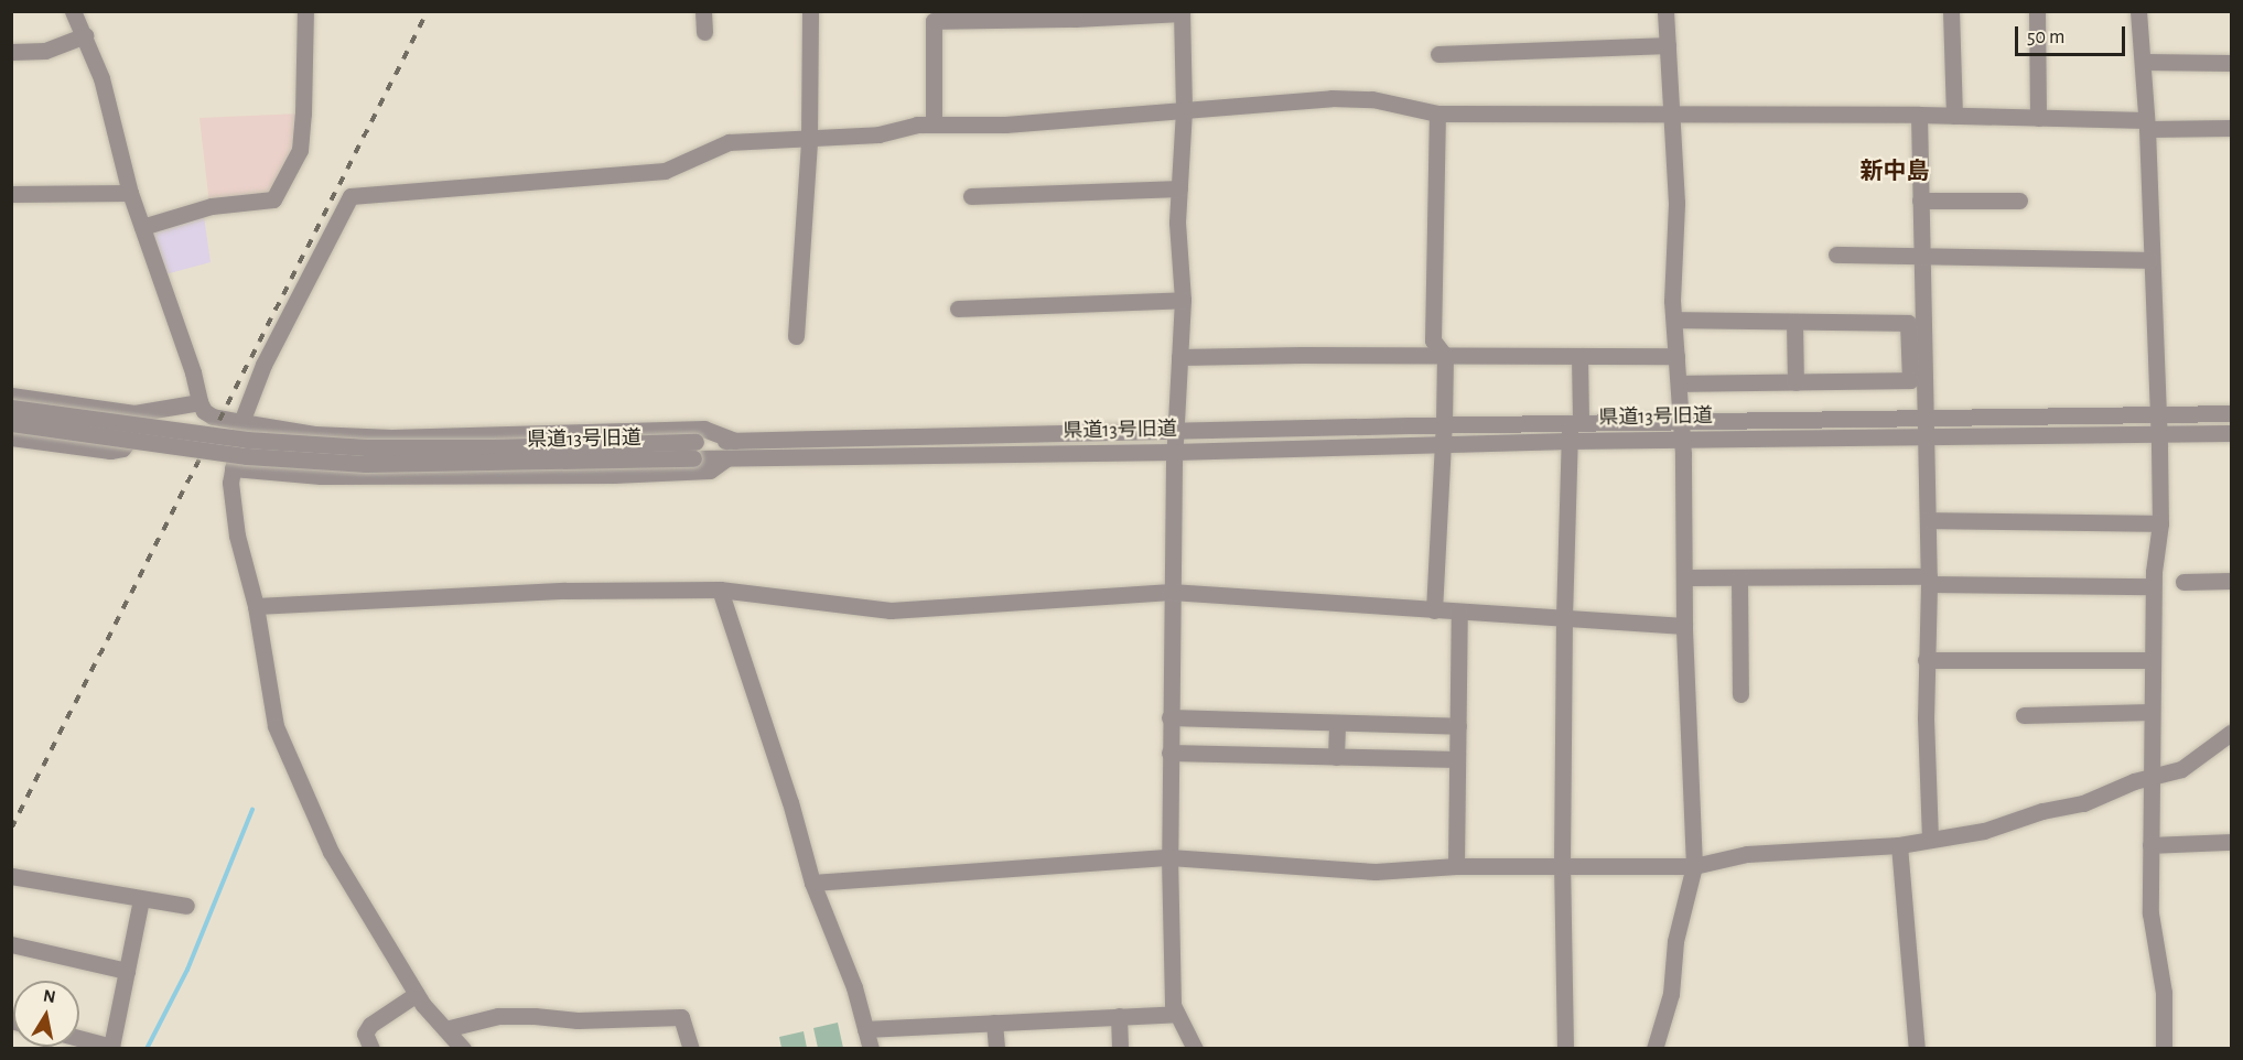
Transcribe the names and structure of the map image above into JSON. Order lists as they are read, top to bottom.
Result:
{
  "streets": {
    "street": ["県道13号旧道"]
  },
  "districts": ["新中島"],
  "scale_bar": "50 m",
  "north": "top"
}
